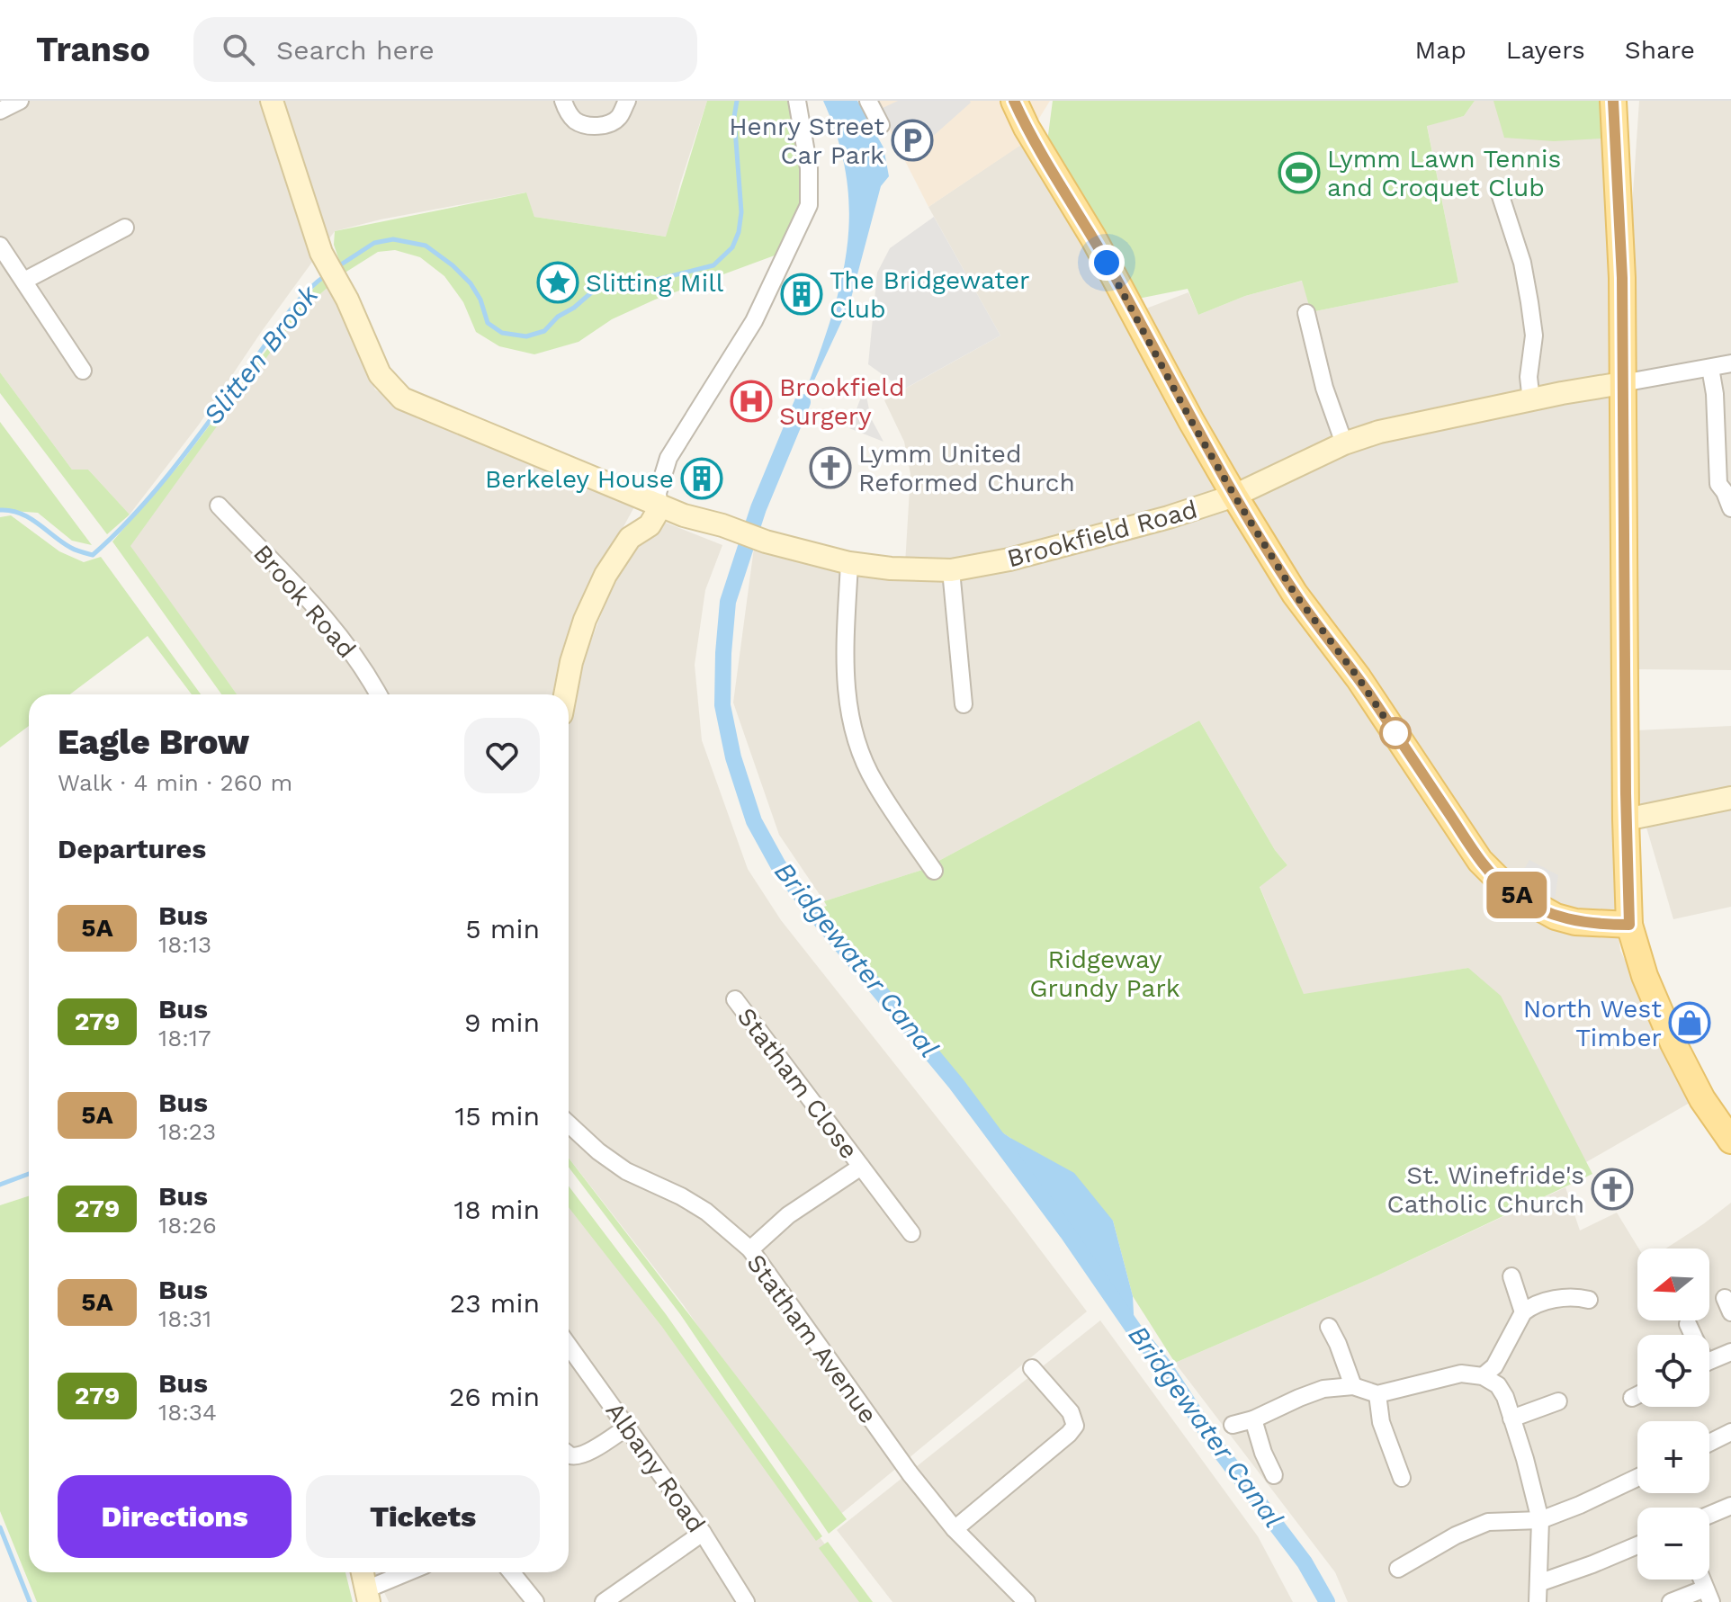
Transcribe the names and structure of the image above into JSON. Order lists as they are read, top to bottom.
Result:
{
  "streets": {
    "street": [
      "Brookfield Road",
      "Brook Road",
      "Statham Close",
      "Statham Avenue",
      "Albany Road"
    ]
  },
  "crossings": [
    ["Statham Close", "Statham Avenue"]
  ],
  "water": ["Slitten Brook", "Bridgewater Canal"],
  "parks": ["Ridgeway Grundy Park"],
  "places": {
    "parking": ["Henry Street Car Park"],
    "sports": ["Lymm Lawn Tennis and Croquet Club"],
    "place": ["Slitting Mill"],
    "building": ["The Bridgewater Club", "Berkeley House"],
    "hospital": ["Brookfield Surgery"],
    "church": ["Lymm United Reformed Church", "St. Winefride's Catholic Church"],
    "shop": ["North West Timber"]
  },
  "lines": ["bus line 5A"],
  "north": "left",
  "page": {
    "header": "Transo",
    "search": "Search here",
    "nav": ["Map", "Layers", "Share"],
    "on_map": "5A",
    "heading": [
      ["Eagle Brow", "Walk · 4 min · 260 m"],
      "Departures"
    ],
    "list": [
      {
        "mark": "5A",
        "name": "Bus",
        "note": "18:13",
        "value": "5 min"
      },
      {
        "mark": "279",
        "name": "Bus",
        "note": "18:17",
        "value": "9 min"
      },
      {
        "mark": "5A",
        "name": "Bus",
        "note": "18:23",
        "value": "15 min"
      },
      {
        "mark": "279",
        "name": "Bus",
        "note": "18:26",
        "value": "18 min"
      },
      {
        "mark": "5A",
        "name": "Bus",
        "note": "18:31",
        "value": "23 min"
      },
      {
        "mark": "279",
        "name": "Bus",
        "note": "18:34",
        "value": "26 min"
      }
    ],
    "map_buttons": ["+", "−"],
    "buttons": ["Directions", "Tickets"]
  }
}
